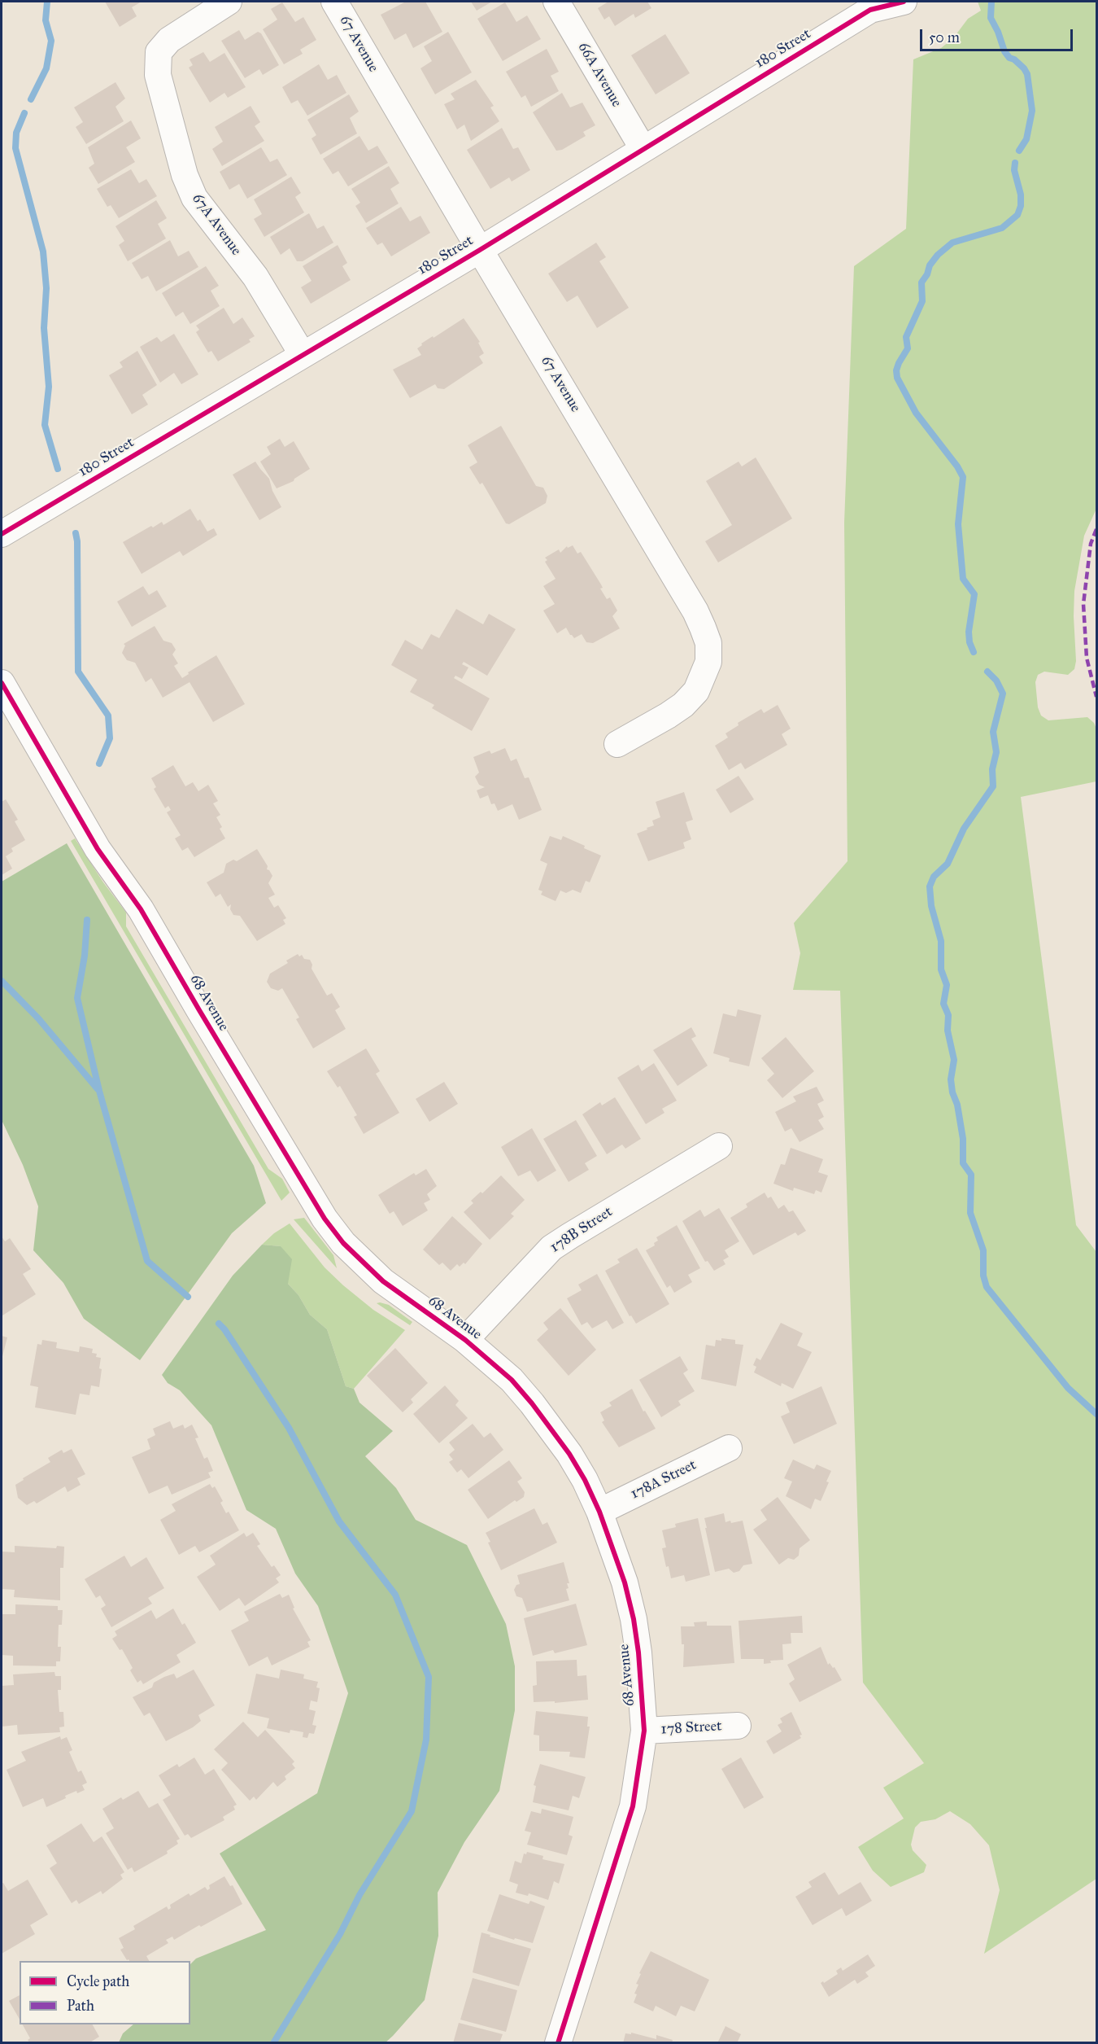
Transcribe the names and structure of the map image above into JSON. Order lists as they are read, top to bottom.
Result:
{
  "streets": {
    "street": [
      "67 Avenue",
      "180 Street",
      "66A Avenue",
      "67A Avenue",
      "68 Avenue",
      "178B Street",
      "178A Street",
      "178 Street"
    ]
  },
  "crossings": [
    ["67 Avenue", "180 Street"],
    ["180 Street", "66A Avenue"],
    ["180 Street", "67A Avenue"],
    ["68 Avenue", "178B Street"],
    ["68 Avenue", "178A Street"],
    ["68 Avenue", "178 Street"]
  ],
  "legend": ["Cycle path", "Path"],
  "scale_bar": "50 m"
}
